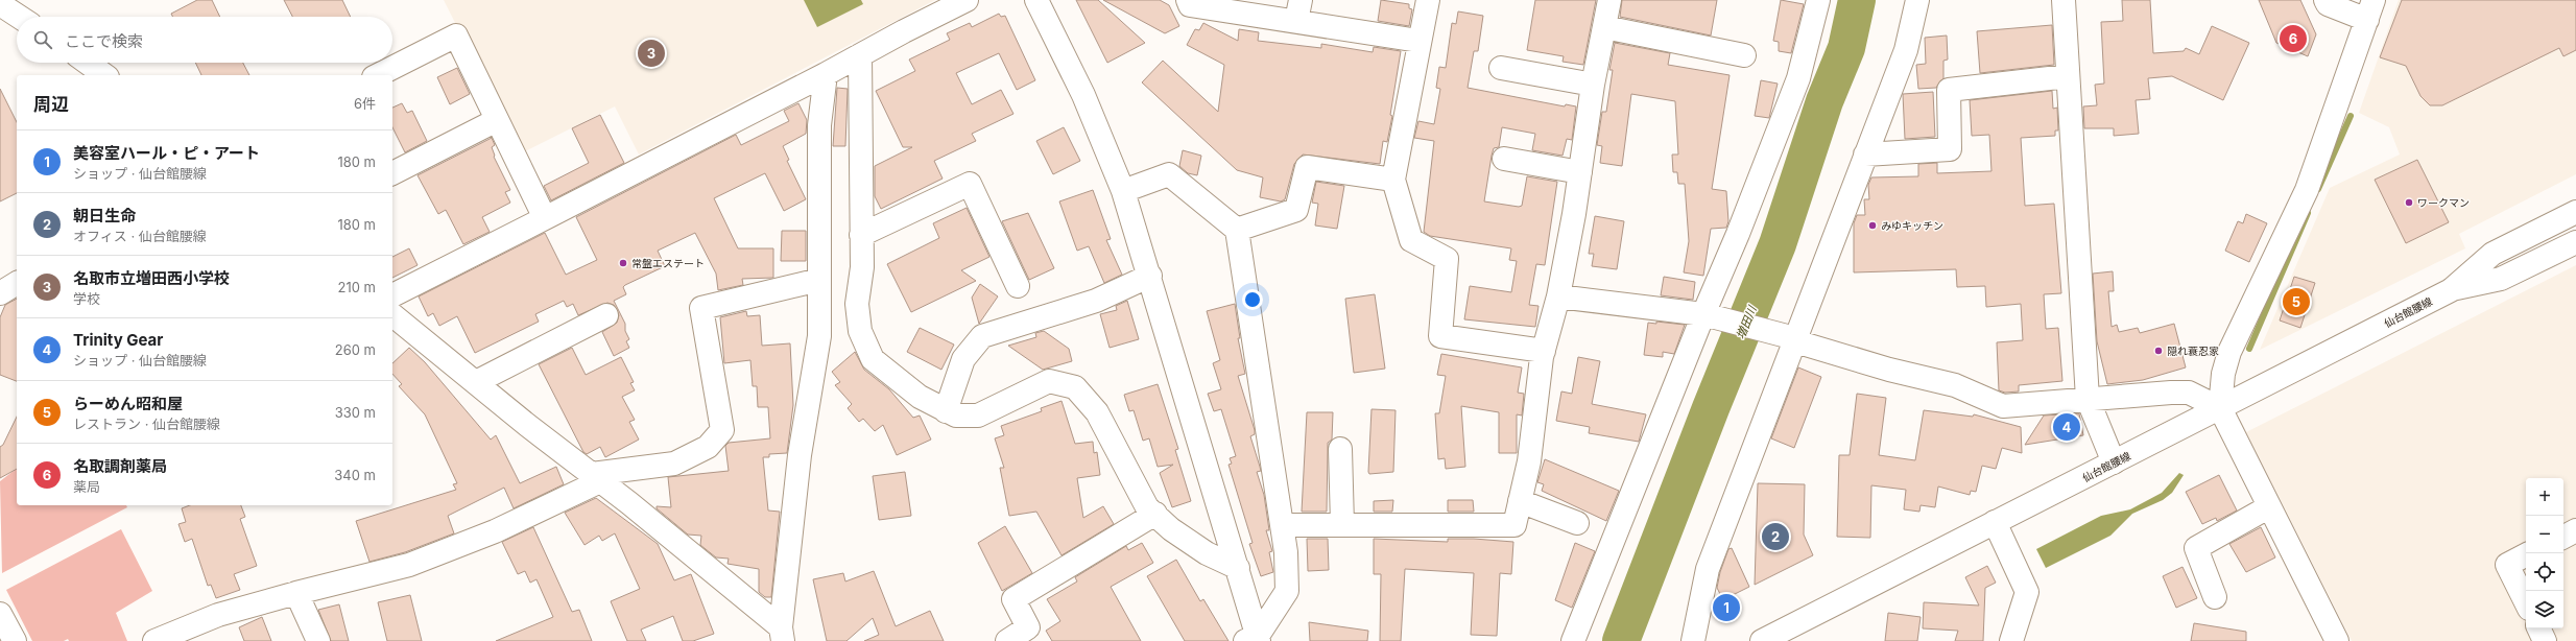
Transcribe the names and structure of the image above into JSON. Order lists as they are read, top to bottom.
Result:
{
  "streets": {
    "street": ["仙台館腰線"]
  },
  "water": ["増田川"],
  "places": [
    "ワークマン",
    "みゆキッチン",
    "常盤エステート",
    "隠れ蓑忍家"
  ],
  "page": {
    "search": "ここで検索",
    "pins": [
      "6",
      "3",
      "5",
      "4",
      "2",
      "1"
    ],
    "heading": ["周辺", "6件"],
    "list": [
      {
        "mark": "1",
        "name": "美容室ハール・ピ・アート",
        "note": "ショップ · 仙台館腰線",
        "value": "180 m"
      },
      {
        "mark": "2",
        "name": "朝日生命",
        "note": "オフィス · 仙台館腰線",
        "value": "180 m"
      },
      {
        "mark": "3",
        "name": "名取市立増田西小学校",
        "note": "学校",
        "value": "210 m"
      },
      {
        "mark": "4",
        "name": "Trinity Gear",
        "note": "ショップ · 仙台館腰線",
        "value": "260 m"
      },
      {
        "mark": "5",
        "name": "らーめん昭和屋",
        "note": "レストラン · 仙台館腰線",
        "value": "330 m"
      },
      {
        "mark": "6",
        "name": "名取調剤薬局",
        "note": "薬局",
        "value": "340 m"
      }
    ],
    "map_buttons": ["+", "−"]
  }
}
